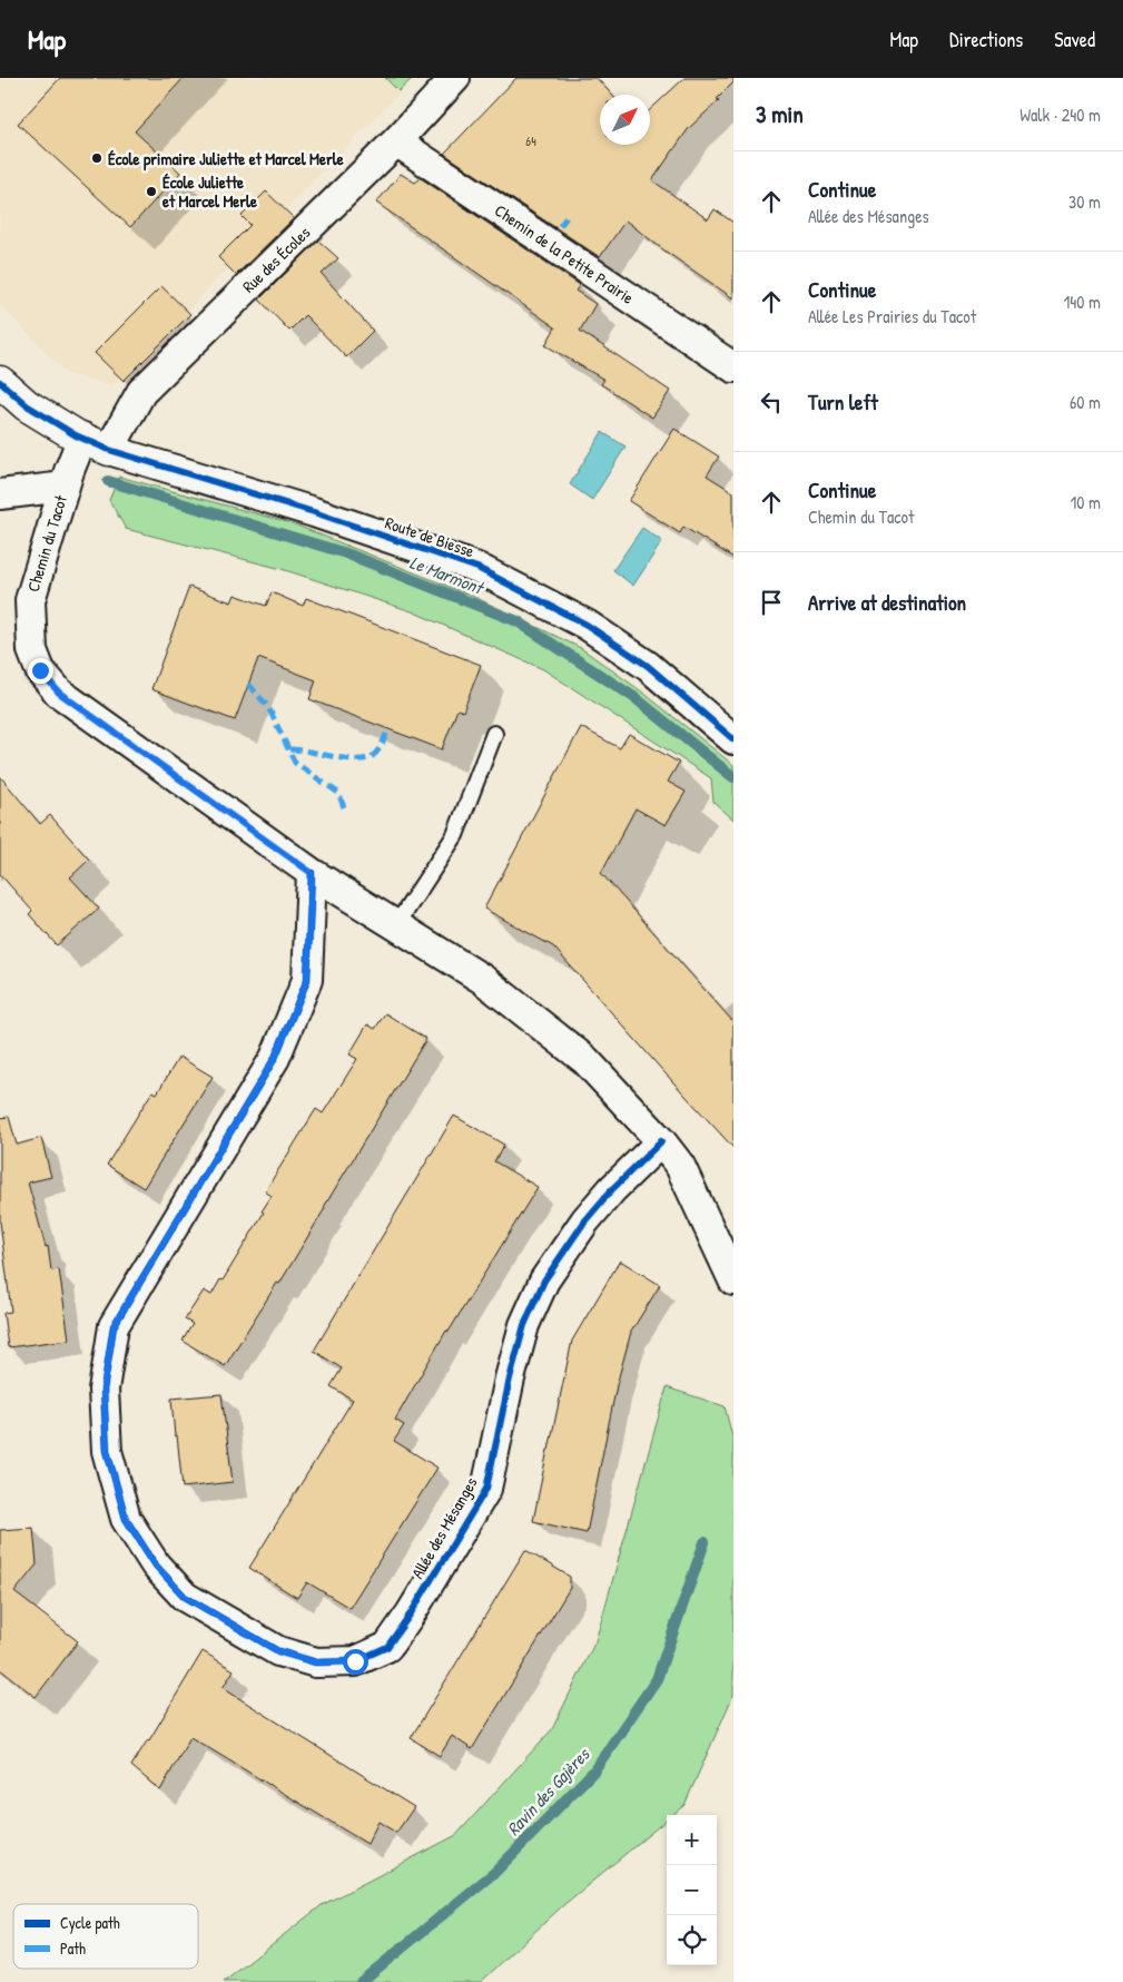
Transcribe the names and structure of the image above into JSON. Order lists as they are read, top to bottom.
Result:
{
  "streets": {
    "street": [
      "Chemin de la Petite Prairie",
      "Rue des Écoles",
      "Route de Biesse",
      "Chemin du Tacot",
      "Allée des Mésanges"
    ]
  },
  "crossings": [
    ["Chemin de la Petite Prairie", "Rue des Écoles"],
    ["Rue des Écoles", "Route de Biesse"],
    ["Rue des Écoles", "Chemin du Tacot"],
    ["Chemin du Tacot", "Allée des Mésanges"]
  ],
  "water": ["Le Marmont", "Ravin des Gajères"],
  "places": ["École primaire Juliette et Marcel Merle", "École Juliette et Marcel Merle"],
  "house_numbers": ["64"],
  "legend": ["Cycle path", "Path"],
  "north": "top right",
  "page": {
    "header": "Map",
    "nav": ["Map", "Directions", "Saved"],
    "heading": ["3 min", "Walk · 240 m"],
    "list": [
      ["Continue", "Allée des Mésanges", "30 m"],
      ["Continue", "Allée Les Prairies du Tacot", "140 m"],
      ["Turn left", "60 m"],
      ["Continue", "Chemin du Tacot", "10 m"],
      "Arrive at destination"
    ],
    "map_buttons": ["+", "−"]
  }
}
